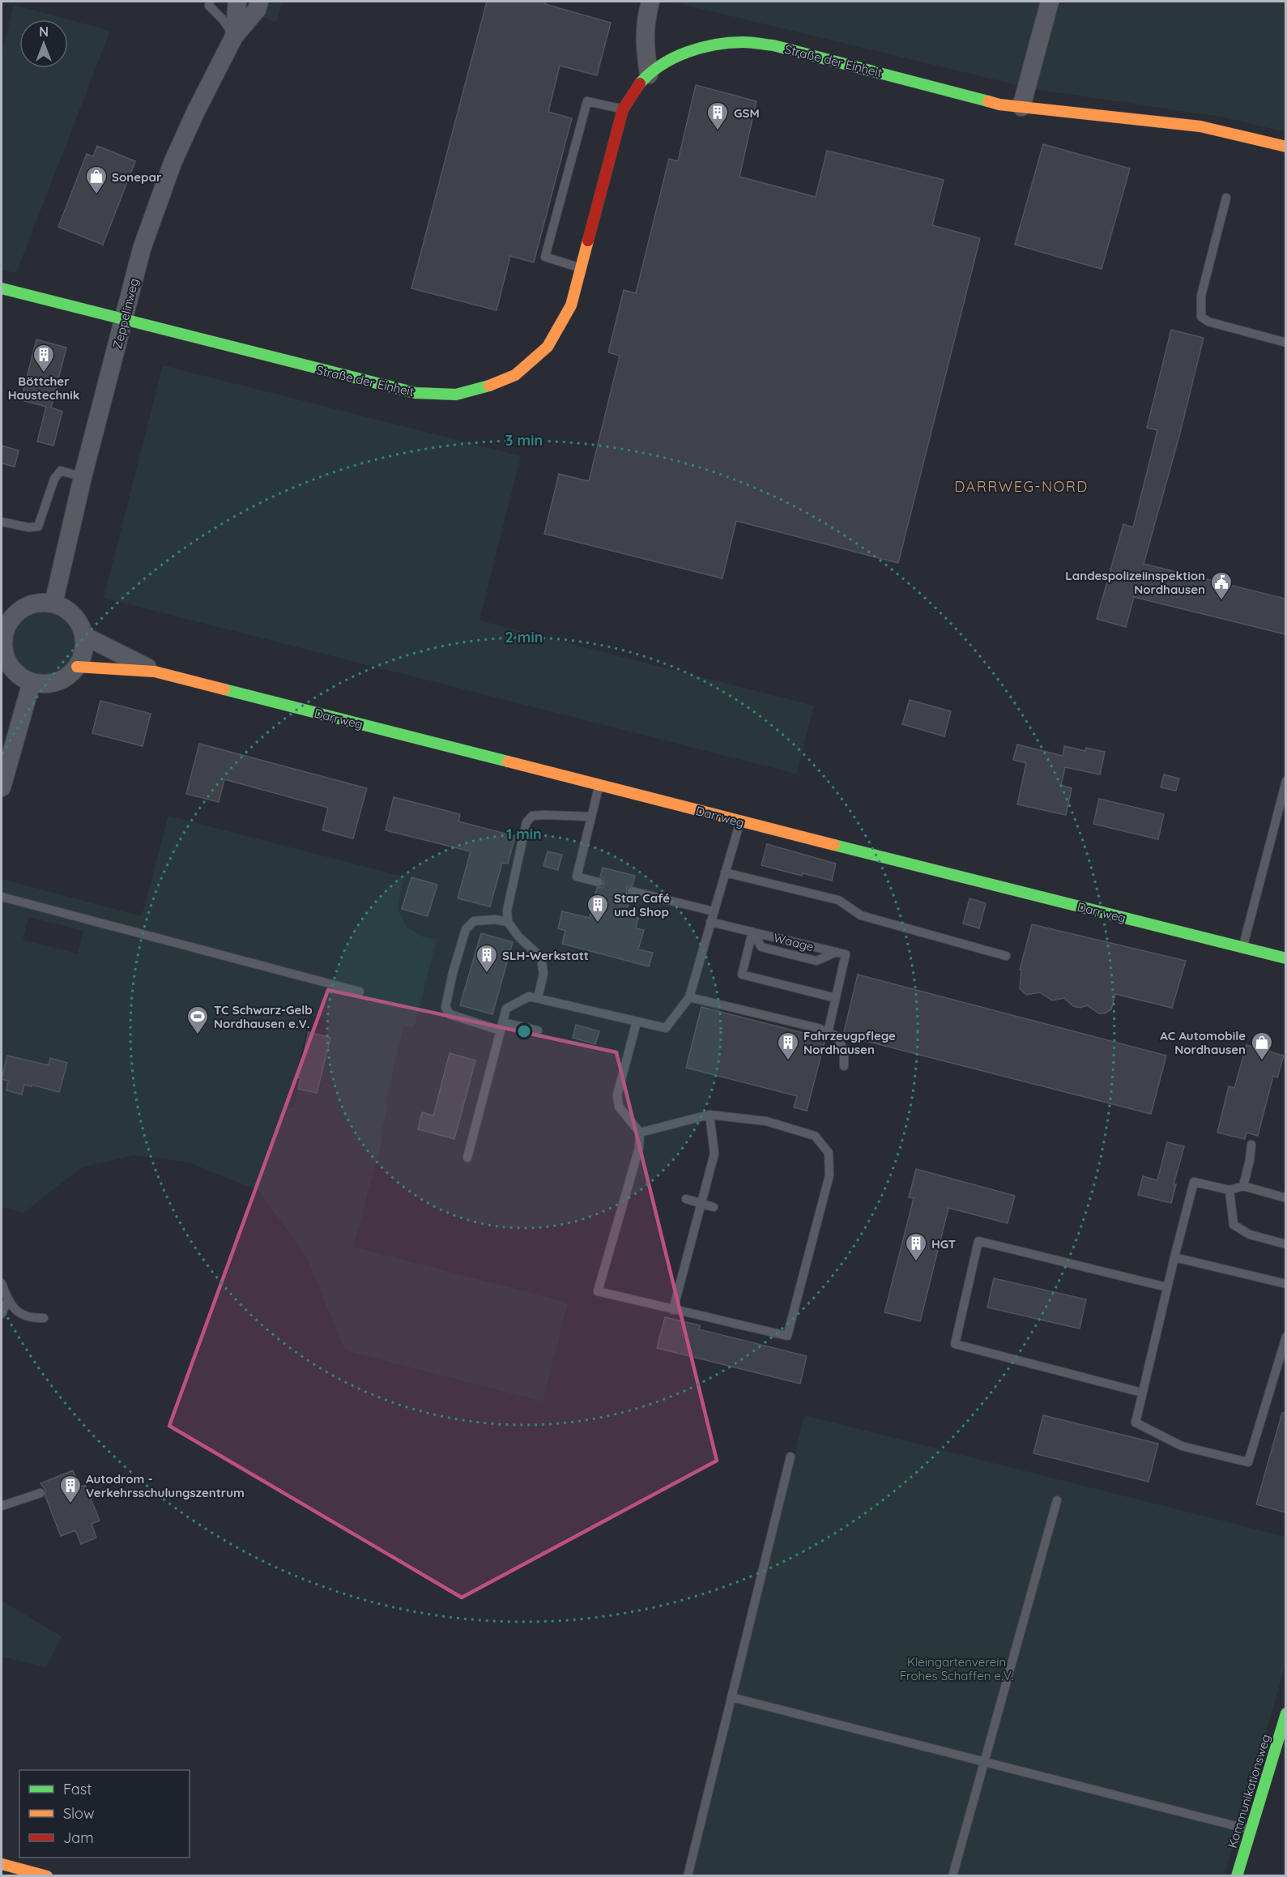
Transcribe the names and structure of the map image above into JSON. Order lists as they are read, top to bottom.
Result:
{
  "streets": {
    "street": [
      "Straße der Einheit",
      "Zeppelinweg",
      "Darrweg",
      "Kommunikationsweg"
    ],
    "lane": ["Waage"]
  },
  "crossings": [
    ["Straße der Einheit", "Zeppelinweg"],
    ["Zeppelinweg", "Darrweg"]
  ],
  "districts": ["DARRWEG-NORD"],
  "parks": ["Kleingartenverein Frohes Schaffen e.V."],
  "places": {
    "building": [
      "GSM",
      "Böttcher Haustechnik",
      "Star Café und Shop",
      "SLH-Werkstatt",
      "Fahrzeugpflege Nordhausen",
      "HGT",
      "Autodrom - Verkehrsschulungszentrum"
    ],
    "shop": ["Sonepar", "AC Automobile Nordhausen"],
    "public building": ["Landespolizeiinspektion Nordhausen"],
    "sports": ["TC Schwarz-Gelb Nordhausen e.V."]
  },
  "legend": ["Fast", "Slow", "Jam"],
  "north": "top",
  "rings": ["3 min", "2 min", "1 min"]
}
